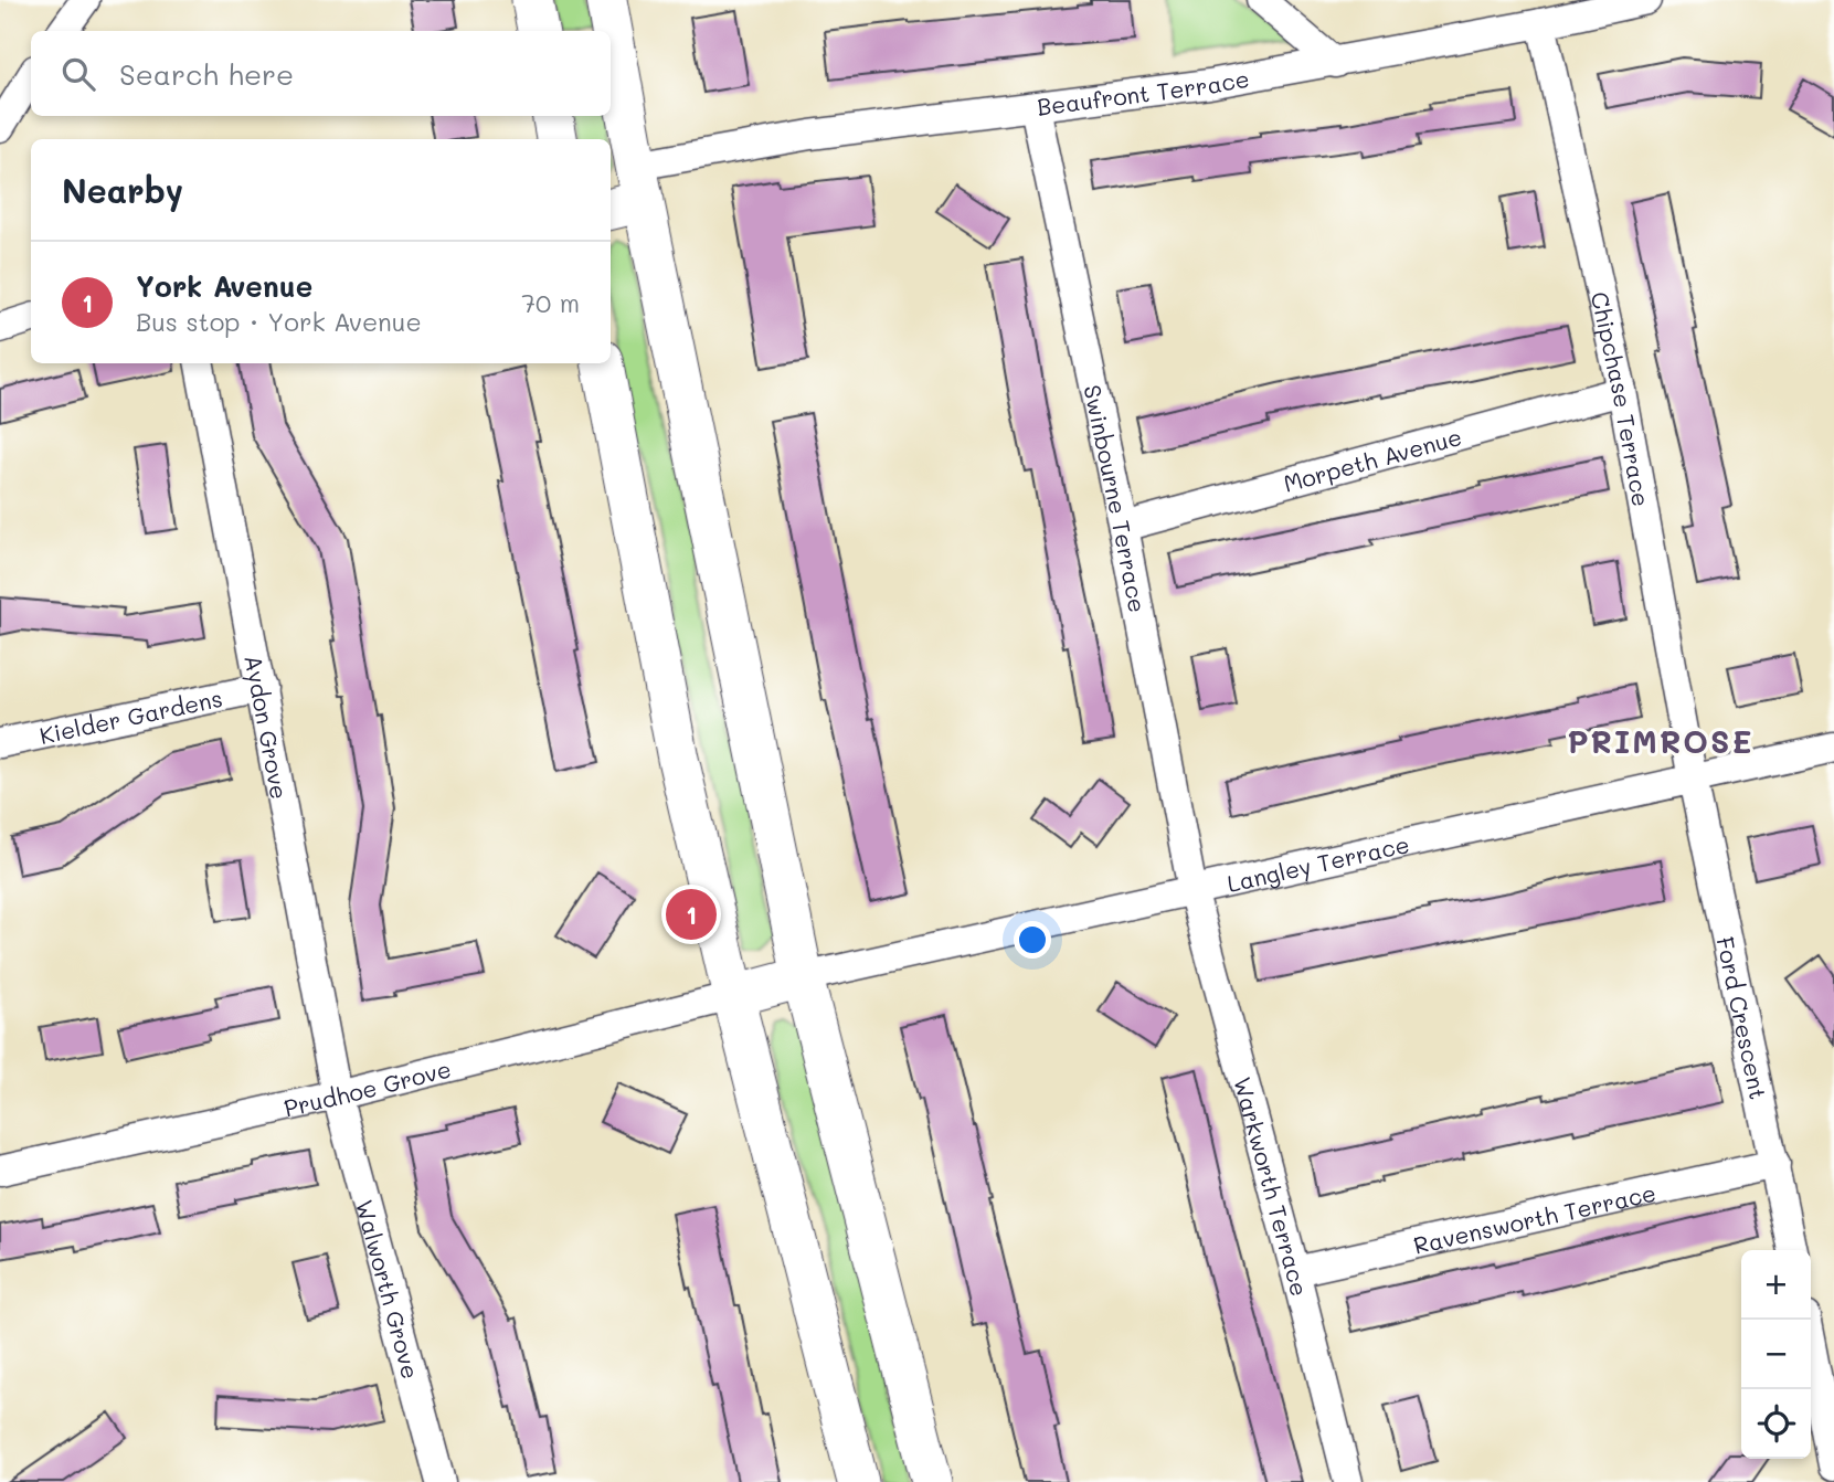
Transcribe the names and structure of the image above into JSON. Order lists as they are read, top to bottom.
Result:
{
  "streets": {
    "street": [
      "Beaufront Terrace",
      "Chipchase Terrace",
      "Morpeth Avenue",
      "Swinbourne Terrace",
      "Kielder Gardens",
      "Aydon Grove",
      "Langley Terrace",
      "Ford Crescent",
      "Prudhoe Grove",
      "Warkworth Terrace",
      "Ravensworth Terrace",
      "Walworth Grove"
    ]
  },
  "crossings": [
    ["Beaufront Terrace", "Chipchase Terrace"],
    ["Beaufront Terrace", "Swinbourne Terrace"],
    ["Chipchase Terrace", "Morpeth Avenue"],
    ["Chipchase Terrace", "Langley Terrace"],
    ["Chipchase Terrace", "Ford Crescent"],
    ["Morpeth Avenue", "Swinbourne Terrace"],
    ["Swinbourne Terrace", "Langley Terrace"],
    ["Swinbourne Terrace", "Warkworth Terrace"],
    ["Kielder Gardens", "Aydon Grove"],
    ["Aydon Grove", "Prudhoe Grove"],
    ["Aydon Grove", "Walworth Grove"],
    ["Langley Terrace", "Ford Crescent"],
    ["Langley Terrace", "Warkworth Terrace"],
    ["Ford Crescent", "Ravensworth Terrace"],
    ["Prudhoe Grove", "Walworth Grove"],
    ["Warkworth Terrace", "Ravensworth Terrace"]
  ],
  "districts": ["PRIMROSE"],
  "page": {
    "search": "Search here",
    "heading": "Nearby",
    "list": [
      {
        "mark": "1",
        "name": "York Avenue",
        "note": "Bus stop · York Avenue",
        "value": "70 m"
      }
    ],
    "pins": "1",
    "map_buttons": ["+", "−"]
  }
}
